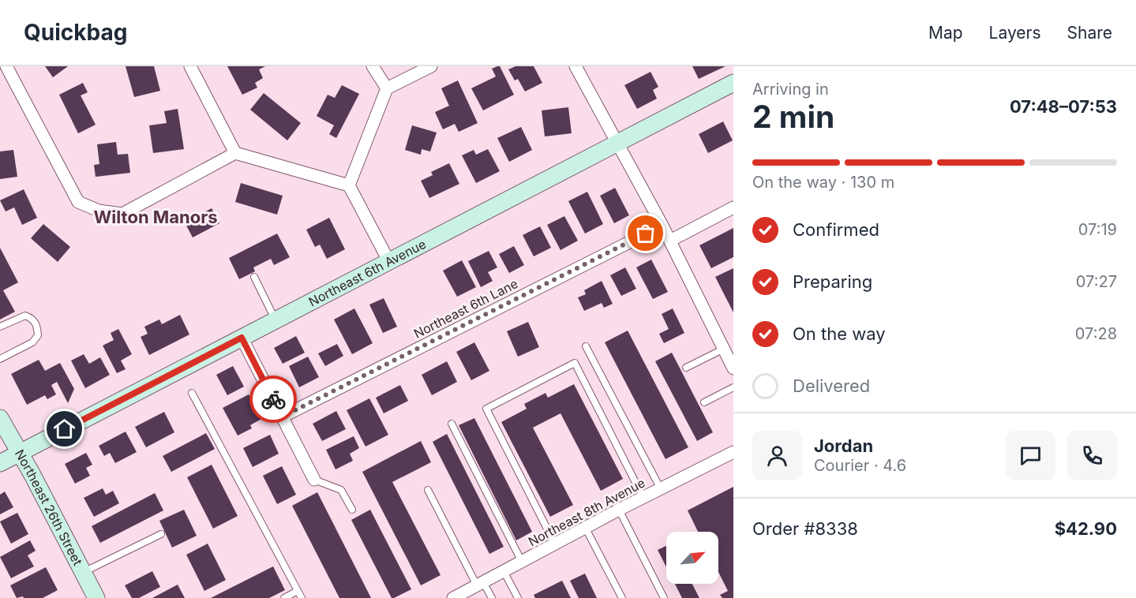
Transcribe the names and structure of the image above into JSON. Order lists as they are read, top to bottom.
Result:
{
  "streets": {
    "street": [
      "Northeast 6th Avenue",
      "Northeast 6th Lane",
      "Northeast 26th Street",
      "Northeast 8th Avenue"
    ]
  },
  "crossings": [
    ["Northeast 6th Avenue", "Northeast 26th Street"]
  ],
  "districts": ["Wilton Manors"],
  "north": "top right",
  "page": {
    "header": "Quickbag",
    "nav": ["Map", "Layers", "Share"],
    "heading": ["2 min", "Arriving in", "07:48–07:53"],
    "panel": [
      "Jordan",
      "Courier · 4.6",
      "Order #8338",
      "$42.90"
    ],
    "bar": "On the way · 130 m",
    "list": [
      ["Confirmed", "07:19"],
      ["Preparing", "07:27"],
      ["On the way", "07:28"],
      "Delivered"
    ]
  }
}
